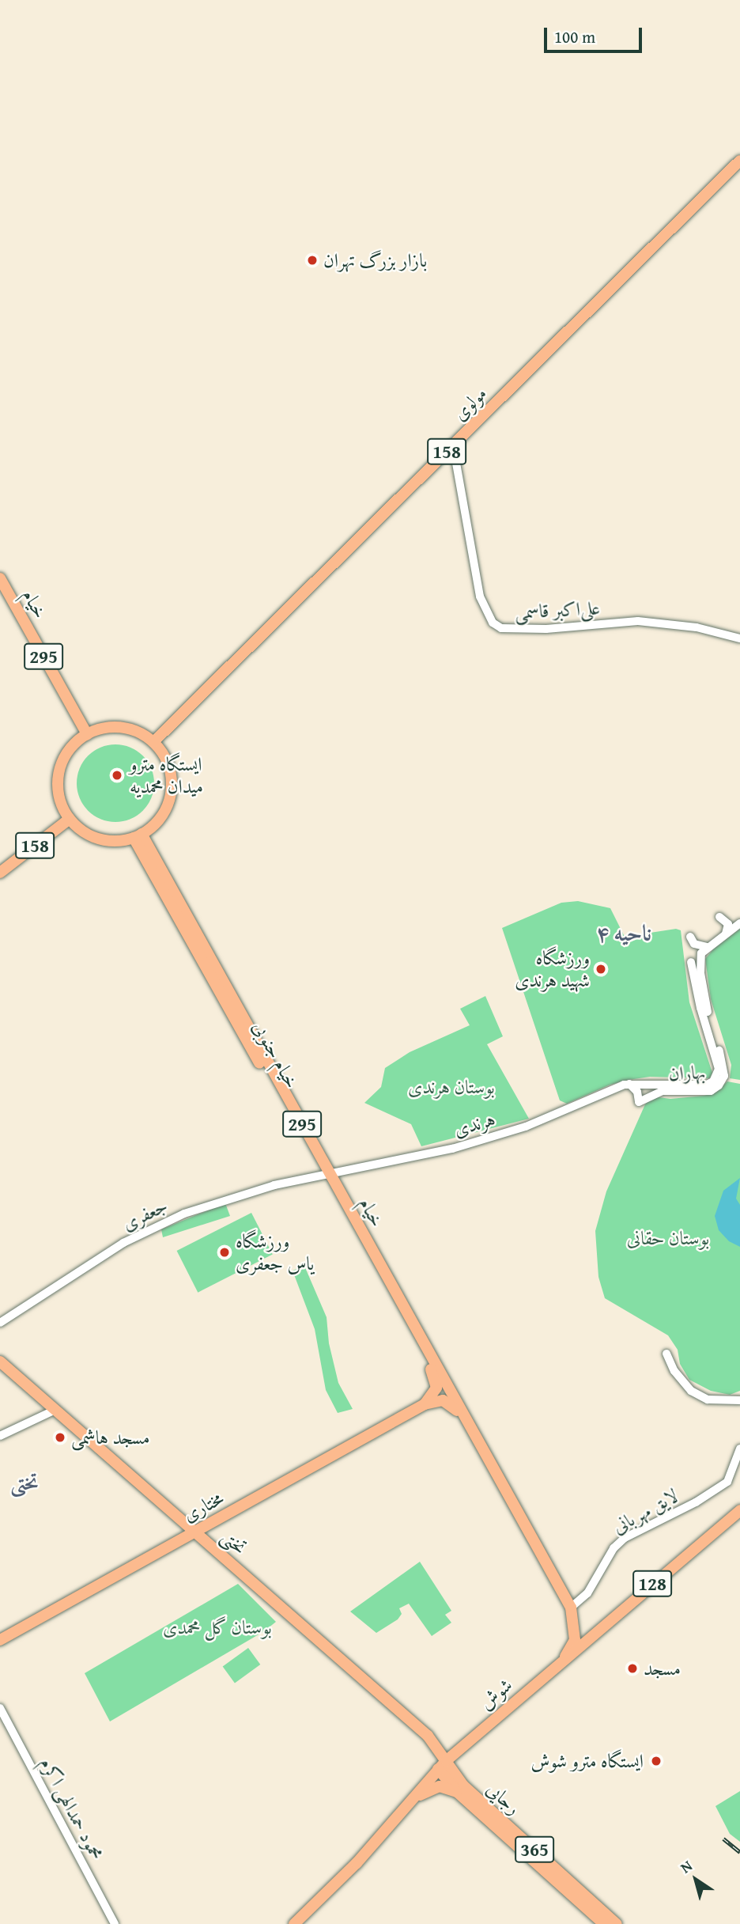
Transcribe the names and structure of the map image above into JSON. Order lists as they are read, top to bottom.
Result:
{
  "streets": {
    "main road": [
      "مولوی",
      "158",
      "خیام",
      "295",
      "خیام جنوبی",
      "مختاری",
      "تختی",
      "128",
      "شوش",
      "رجایی",
      "365"
    ],
    "street": [
      "علی‌اکبر قاسمی",
      "بهاران",
      "هرندی",
      "جعفری",
      "لایق مهربانی",
      "محمود حمدالهی اکرم"
    ]
  },
  "crossings": [
    ["مولوی", "158"],
    ["مولوی", "خیام"],
    ["مولوی", "علی‌اکبر قاسمی"],
    ["مولوی", "خیام جنوبی"],
    ["158", "خیام"],
    ["158", "خیام جنوبی"],
    ["خیام", "295"],
    ["خیام", "خیام جنوبی"],
    ["خیام", "هرندی"],
    ["خیام", "جعفری"],
    ["خیام", "لایق مهربانی"],
    ["295", "خیام جنوبی"],
    ["295", "مختاری"],
    ["295", "لایق مهربانی"],
    ["295", "شوش"],
    ["خیام جنوبی", "هرندی"],
    ["خیام جنوبی", "جعفری"],
    ["خیام جنوبی", "مختاری"],
    ["بهاران", "هرندی"],
    ["هرندی", "جعفری"],
    ["مختاری", "تختی"],
    ["تختی", "شوش"],
    ["تختی", "365"],
    ["شوش", "365"],
    ["رجایی", "365"]
  ],
  "districts": ["ناحیه ۴", "تختی"],
  "parks": ["بوستان هرندی", "بوستان حقانی", "بوستان گل محمدی"],
  "places": [
    "بازار بزرگ تهران",
    "ایستگاه مترو میدان محمدیه",
    "ورزشگاه شهید هرندی",
    "ورزشگاه یاس جعفری",
    "مسجد هاشمی",
    "مسجد",
    "ایستگاه مترو شوش"
  ],
  "scale_bar": "100 m",
  "north": "top left"
}
